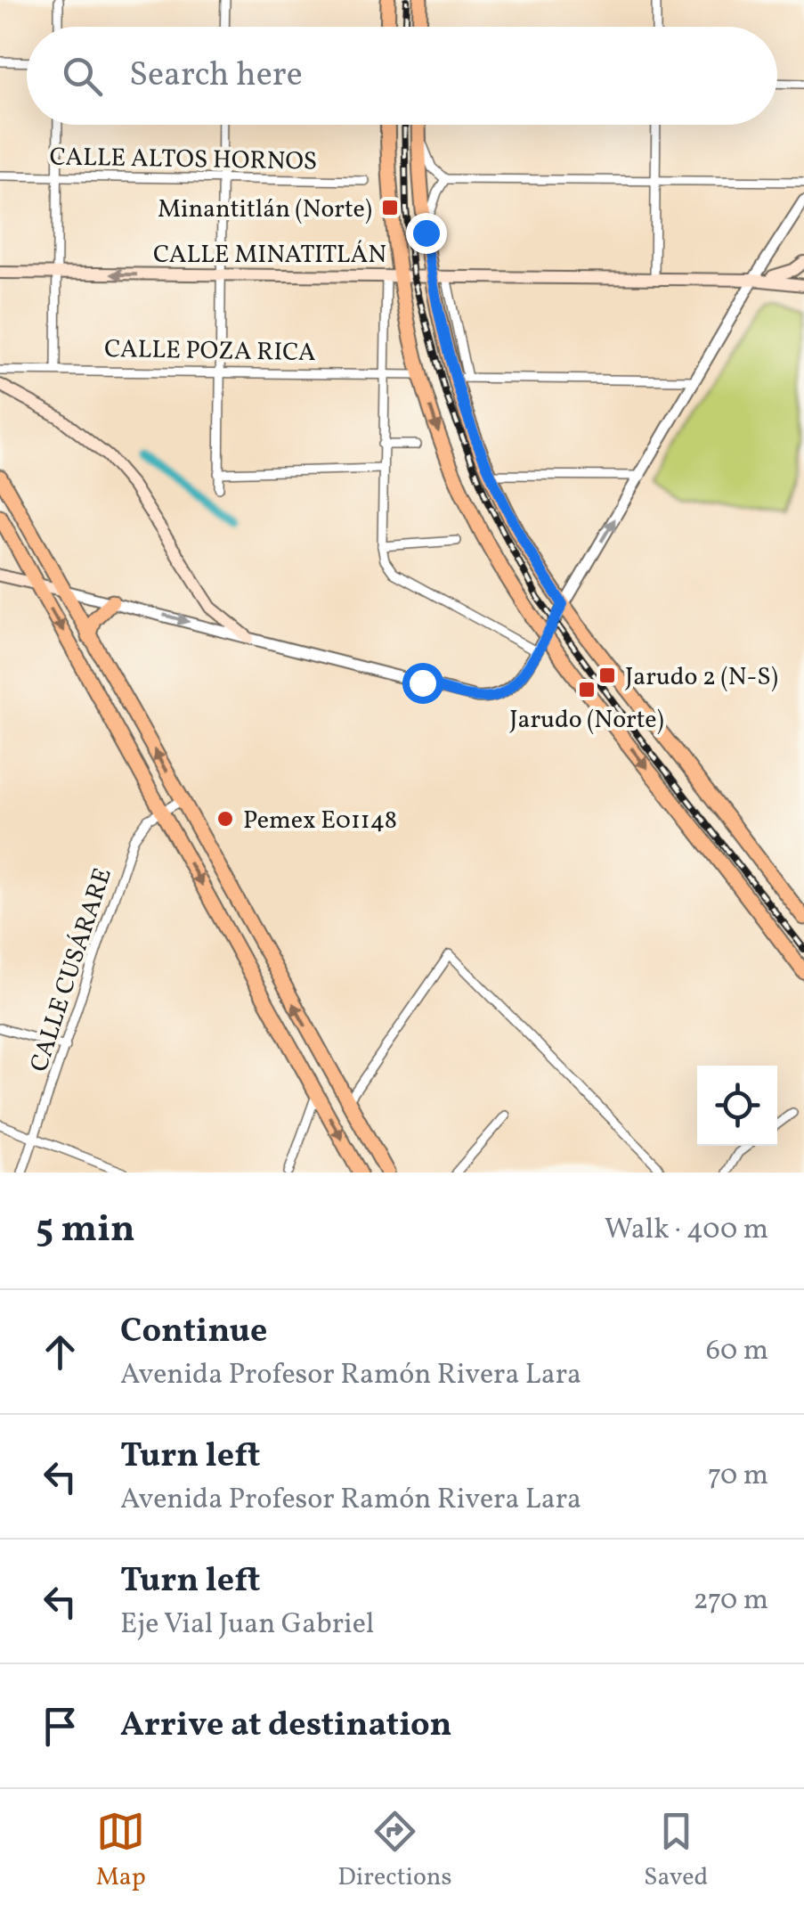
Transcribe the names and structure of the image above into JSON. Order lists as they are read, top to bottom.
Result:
{
  "streets": {
    "main road": ["CALLE MINATITLÁN"],
    "street": ["CALLE ALTOS HORNOS", "CALLE POZA RICA", "CALLE CUSÁRARE"]
  },
  "places": {
    "transit": ["Minantitlán (Norte)", "Jarudo 2 (N-S)", "Jarudo (Norte)"],
    "other": ["Pemex E01148"]
  },
  "page": {
    "search": "Search here",
    "heading": ["5 min", "Walk · 400 m"],
    "list": [
      ["Continue", "Avenida Profesor Ramón Rivera Lara", "60 m"],
      ["Turn left", "Avenida Profesor Ramón Rivera Lara", "70 m"],
      ["Turn left", "Eje Vial Juan Gabriel", "270 m"],
      "Arrive at destination"
    ],
    "nav": ["Map", "Directions", "Saved"]
  }
}
